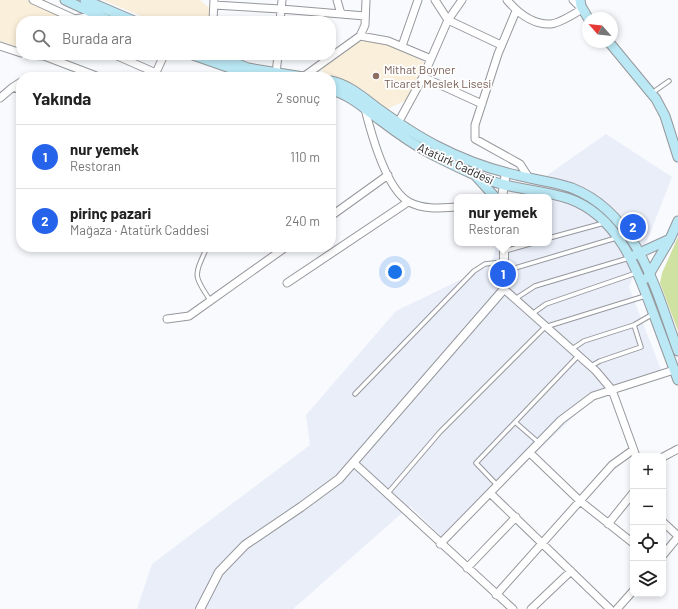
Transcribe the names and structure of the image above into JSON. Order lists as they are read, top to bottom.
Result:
{
  "streets": {
    "main road": ["Atatürk Caddesi"]
  },
  "places": ["Mithat Boyner Ticaret Meslek Lisesi"],
  "north": "top left",
  "page": {
    "search": "Burada ara",
    "heading": ["Yakında", "2 sonuç"],
    "list": [
      {
        "mark": "1",
        "name": "nur yemek",
        "note": "Restoran",
        "value": "110 m"
      },
      {
        "mark": "2",
        "name": "pirinç pazari",
        "note": "Mağaza · Atatürk Caddesi",
        "value": "240 m"
      }
    ],
    "popup": ["nur yemek", "Restoran"],
    "pins": ["2", "1"],
    "map_buttons": ["+", "−"]
  }
}
